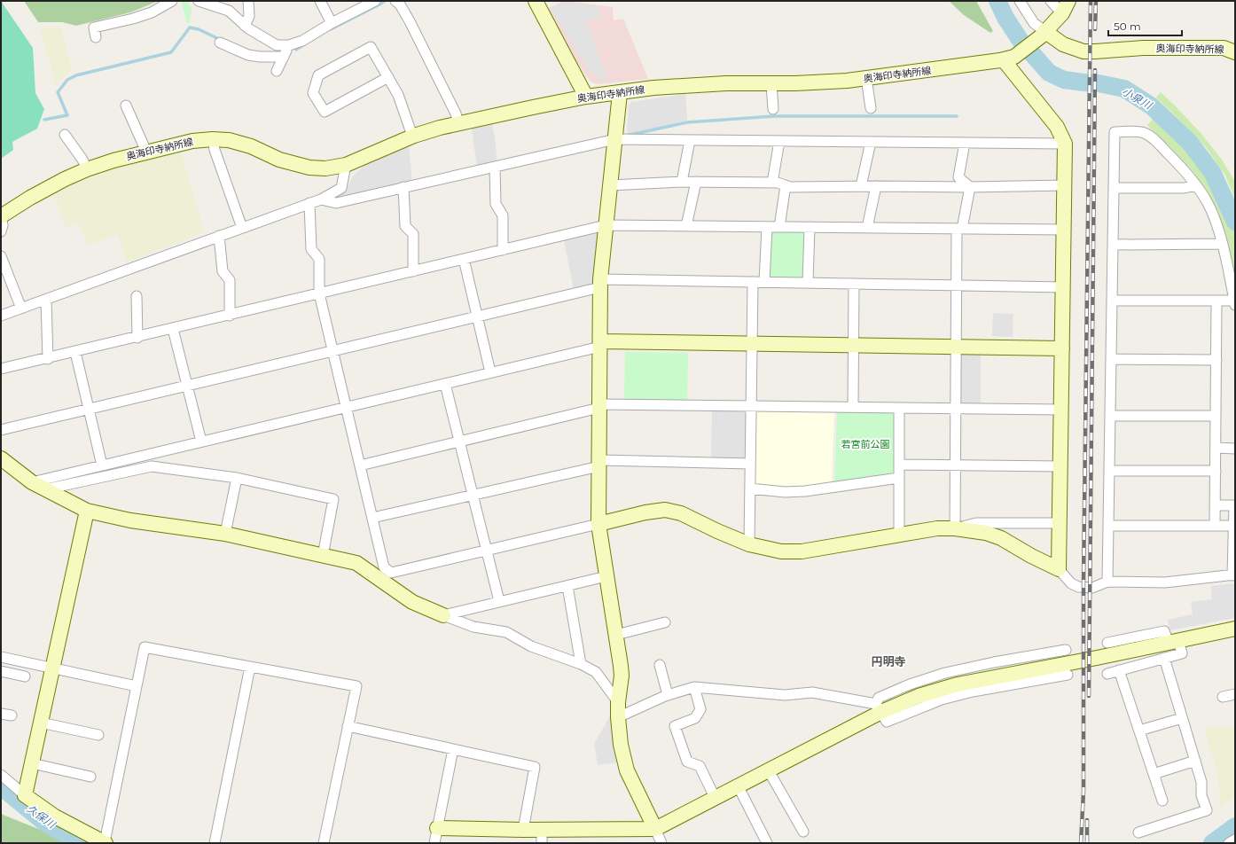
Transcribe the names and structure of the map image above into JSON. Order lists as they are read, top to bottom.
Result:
{
  "streets": {
    "street": ["奥海印寺納所線"]
  },
  "districts": ["円明寺"],
  "water": ["小泉川", "久保川"],
  "parks": ["若宮前公園"],
  "scale_bar": "50 m"
}
